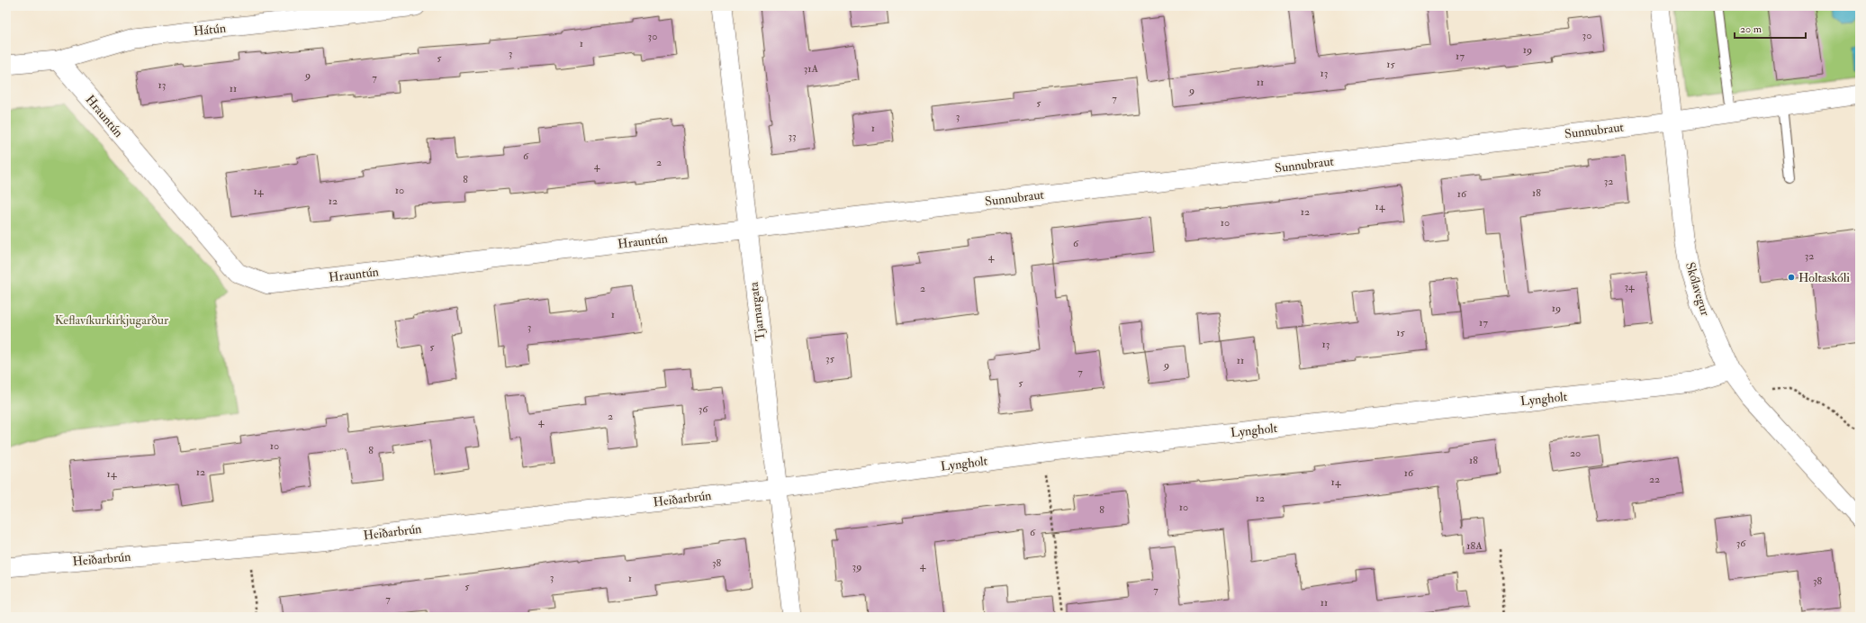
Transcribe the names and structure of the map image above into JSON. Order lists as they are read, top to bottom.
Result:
{
  "streets": {
    "street": [
      "Hátún",
      "Hrauntún",
      "Sunnubraut",
      "Skólavegur",
      "Tjarnargata",
      "Lyngholt",
      "Heiðarbrún"
    ]
  },
  "crossings": [
    ["Hátún", "Hrauntún"],
    ["Hrauntún", "Sunnubraut"],
    ["Hrauntún", "Tjarnargata"],
    ["Sunnubraut", "Skólavegur"],
    ["Sunnubraut", "Tjarnargata"],
    ["Skólavegur", "Lyngholt"],
    ["Tjarnargata", "Lyngholt"],
    ["Tjarnargata", "Heiðarbrún"],
    ["Lyngholt", "Heiðarbrún"]
  ],
  "parks": ["Keflavíkurkirkjugarður"],
  "places": ["Holtaskóli"],
  "house_numbers": [
    "30",
    "30",
    "1",
    "19",
    "3",
    "17",
    "5",
    "15",
    "31A",
    "13",
    "9",
    "7",
    "11",
    "13",
    "11",
    "9",
    "7",
    "5",
    "3",
    "1",
    "33",
    "6",
    "2",
    "4",
    "8",
    "32",
    "10",
    "14",
    "18",
    "16",
    "12",
    "14",
    "12",
    "10",
    "6",
    "32",
    "4",
    "34",
    "2",
    "19",
    "1",
    "17",
    "3",
    "15",
    "13",
    "5",
    "35",
    "11",
    "9",
    "7",
    "5",
    "36",
    "2",
    "4",
    "10",
    "8",
    "20",
    "18",
    "12",
    "16",
    "14",
    "22",
    "14",
    "12",
    "10",
    "8",
    "6",
    "36",
    "18A",
    "38",
    "4",
    "39",
    "3",
    "1",
    "38",
    "5",
    "7",
    "7",
    "11"
  ],
  "scale_bar": "20 m"
}
